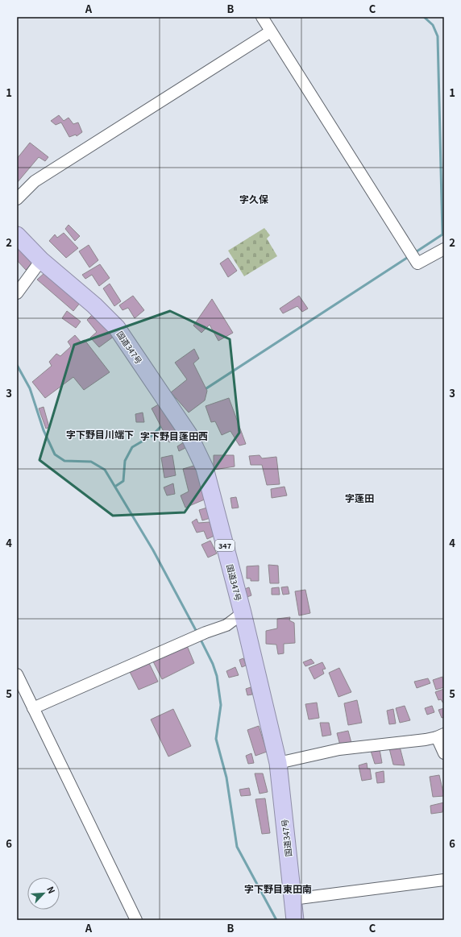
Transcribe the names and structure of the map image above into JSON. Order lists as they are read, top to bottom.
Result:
{
  "streets": {
    "highway": ["国道347号", "347"]
  },
  "districts": [
    "字久保",
    "字下野目川端下",
    "字下野目蓬田西",
    "字蓬田",
    "字下野目東田南"
  ],
  "north": "top right",
  "grid": {
    "columns": ["A", "B", "C"],
    "rows": [
      "1",
      "2",
      "3",
      "4",
      "5",
      "6"
    ]
  }
}
